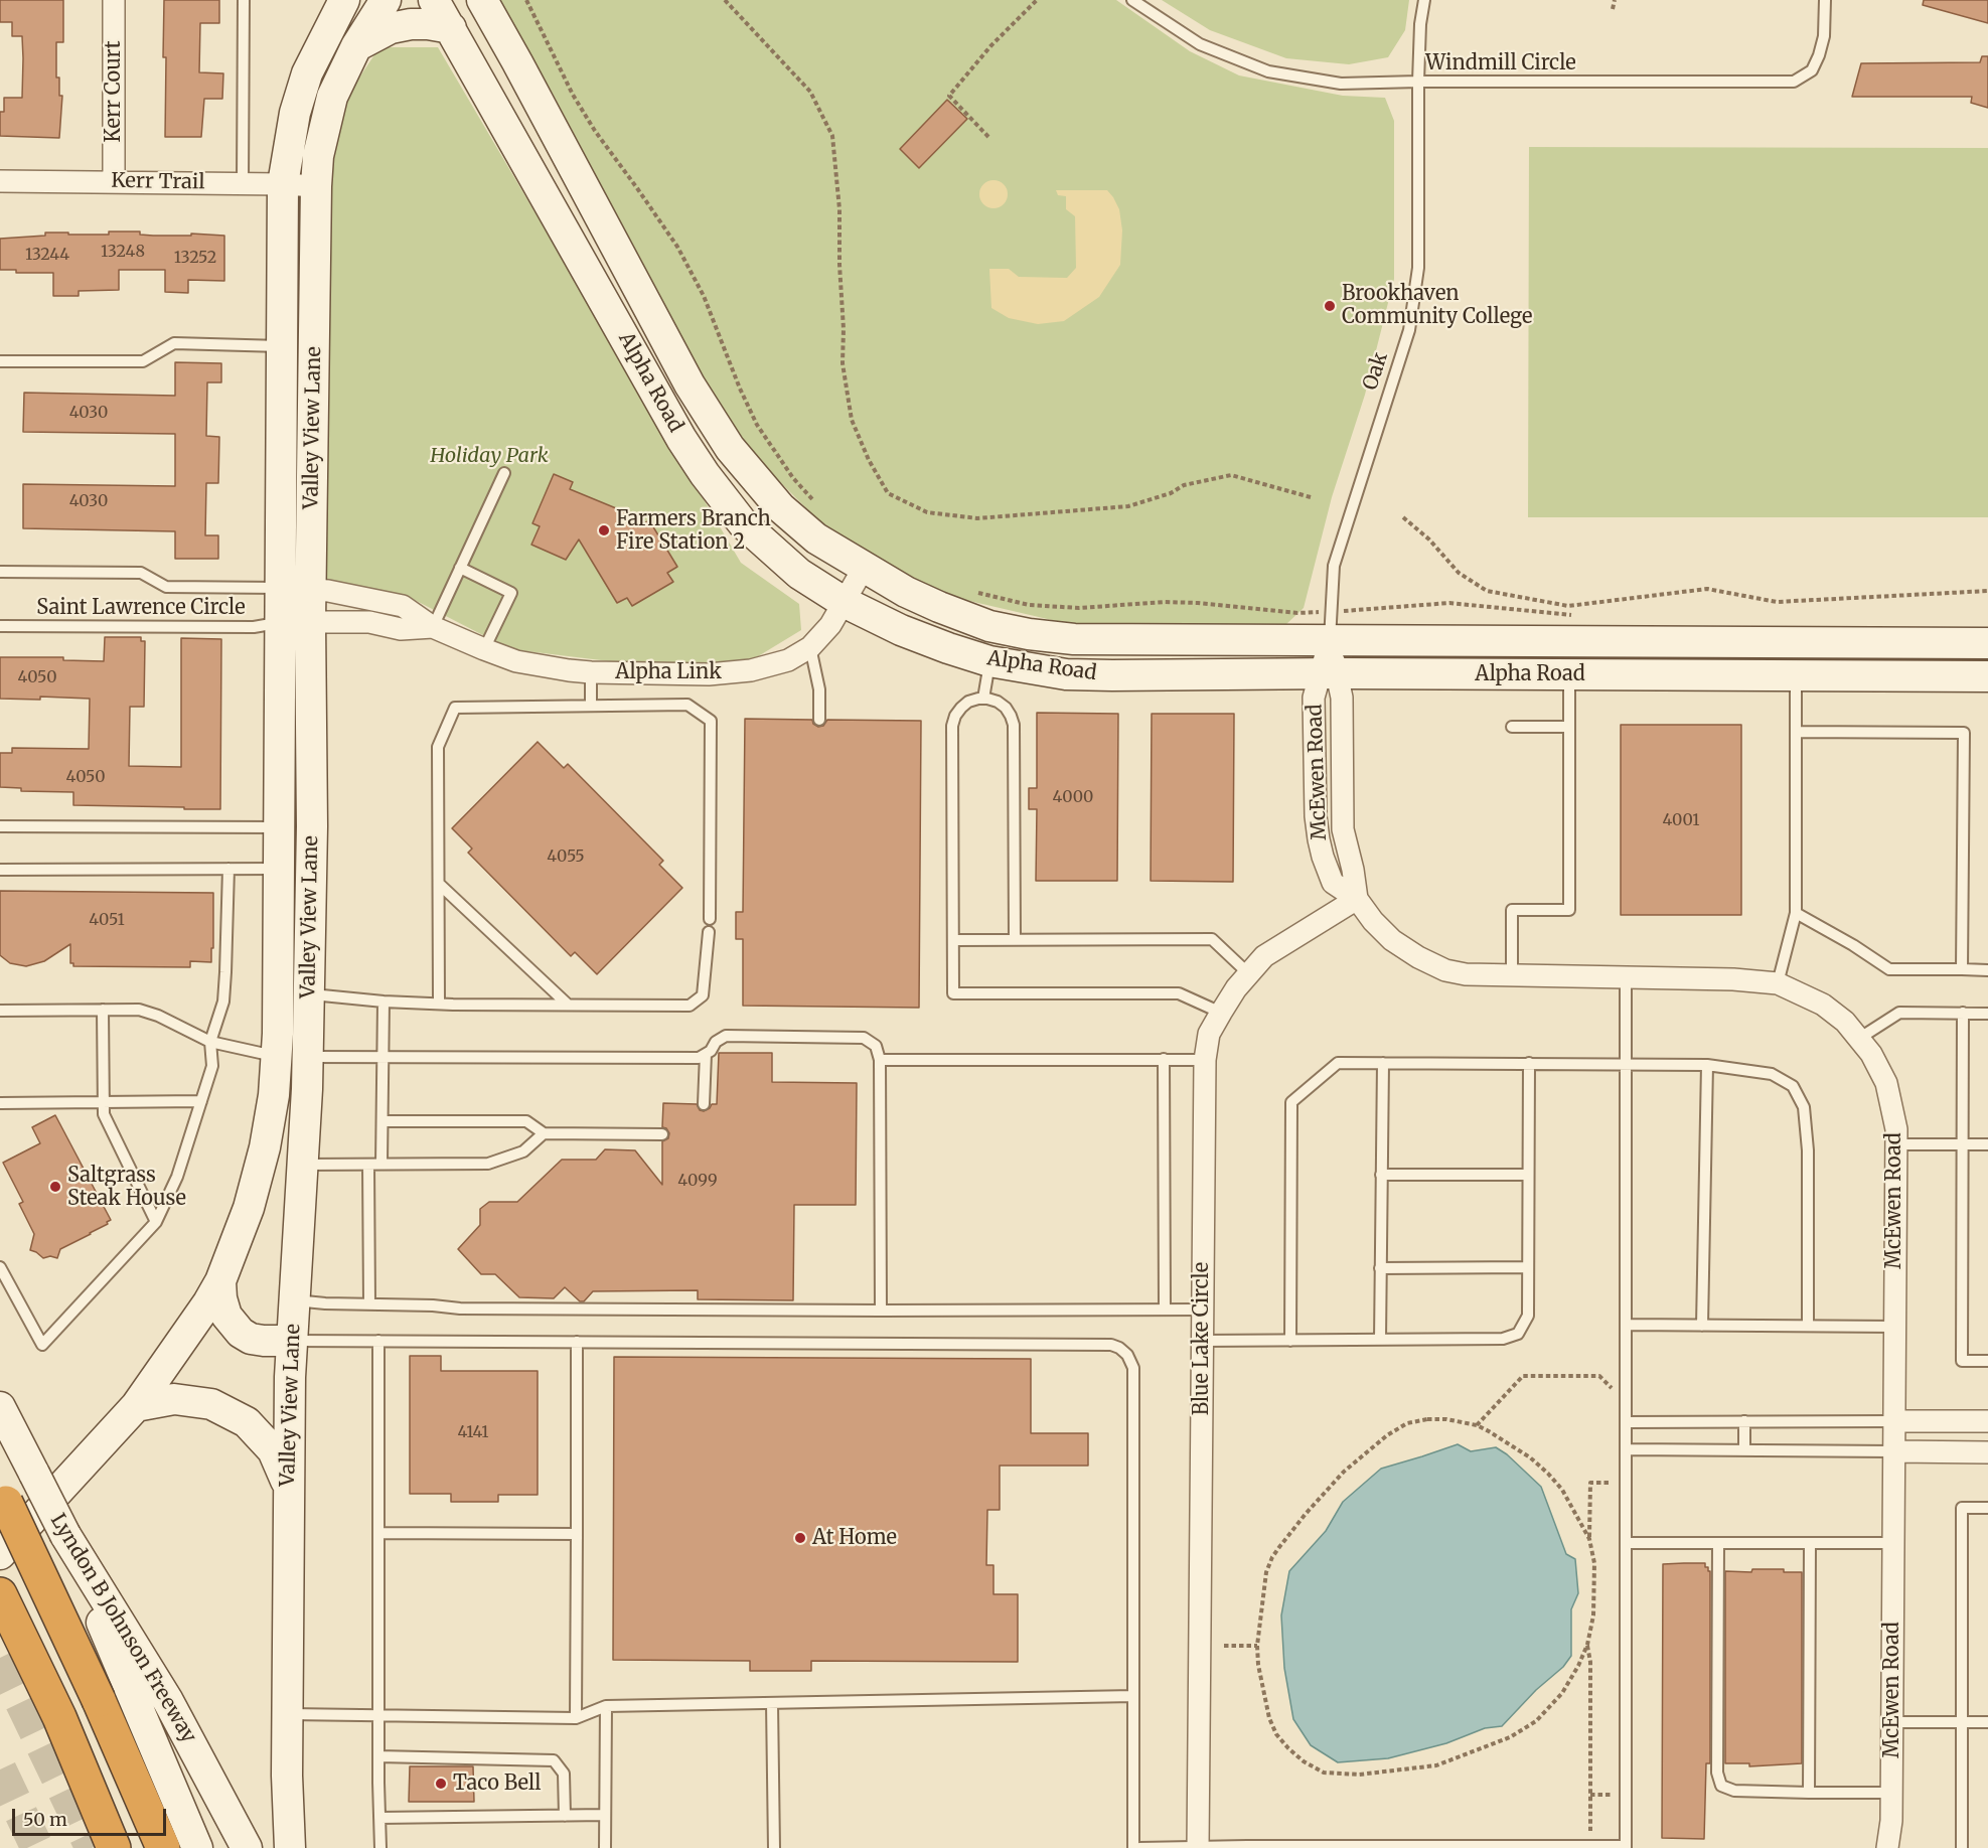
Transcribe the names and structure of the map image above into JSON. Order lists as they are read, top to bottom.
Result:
{
  "streets": {
    "main road": ["Alpha Road", "Valley View Lane", "Lyndon B Johnson Freeway"],
    "street": [
      "Kerr Court",
      "Kerr Trail",
      "Alpha Link",
      "McEwen Road",
      "Blue Lake Circle"
    ],
    "lane": ["Windmill Circle", "Oak", "Saint Lawrence Circle"]
  },
  "crossings": [
    ["Windmill Circle", "Oak"],
    ["Kerr Court", "Kerr Trail"],
    ["Kerr Trail", "Valley View Lane"],
    ["Oak", "Alpha Road"],
    ["Oak", "McEwen Road"],
    ["Alpha Road", "Alpha Link"],
    ["Alpha Road", "McEwen Road"],
    ["Valley View Lane", "Saint Lawrence Circle"],
    ["Valley View Lane", "Alpha Link"],
    ["Valley View Lane", "Lyndon B Johnson Freeway"],
    ["Saint Lawrence Circle", "Alpha Link"],
    ["McEwen Road", "Blue Lake Circle"]
  ],
  "parks": ["Holiday Park"],
  "places": [
    "Brookhaven Community College",
    "Farmers Branch Fire Station 2",
    "Saltgrass Steak House",
    "At Home",
    "Taco Bell"
  ],
  "house_numbers": [
    "13248",
    "13244",
    "13252",
    "4030",
    "4030",
    "4050",
    "4050",
    "4000",
    "4001",
    "4055",
    "4051",
    "4099",
    "4141"
  ],
  "scale_bar": "50 m"
}
